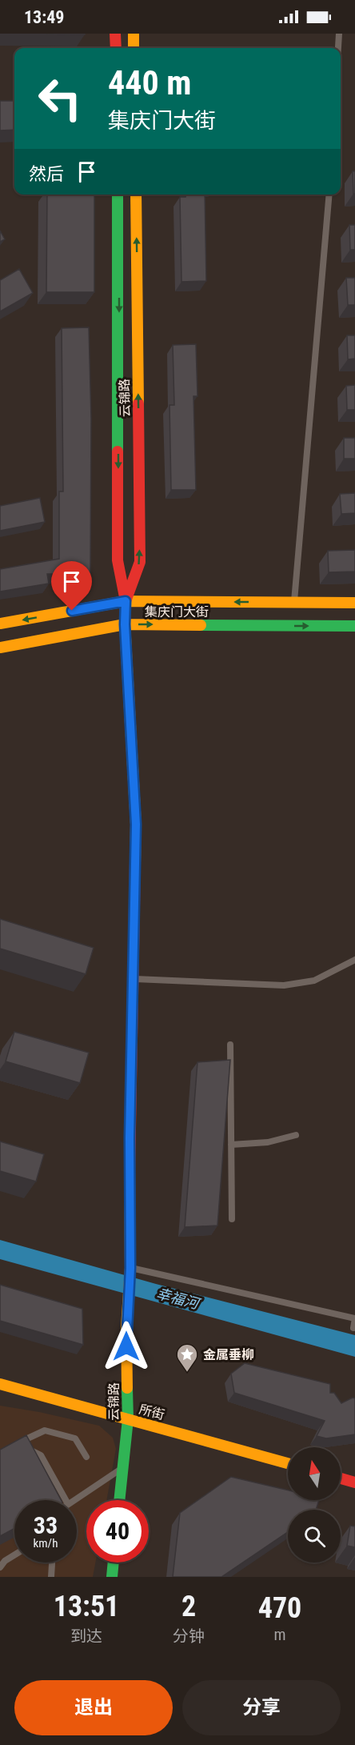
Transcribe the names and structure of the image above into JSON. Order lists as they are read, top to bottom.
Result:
{
  "streets": {
    "street": ["云锦路", "集庆门大街", "所街"]
  },
  "crossings": [
    ["云锦路", "集庆门大街"],
    ["云锦路", "所街"]
  ],
  "water": ["幸福河"],
  "places": {
    "place": ["金属垂柳"]
  },
  "north": "top",
  "page": {
    "status": "13:49",
    "turn": ["440 m", "集庆门大街"],
    "then": "然后",
    "speed": "33 km/h",
    "limit": "40",
    "eta": [
      "13:51",
      "到达",
      "2",
      "分钟",
      "470",
      "m"
    ],
    "buttons": ["退出", "分享"]
  }
}
